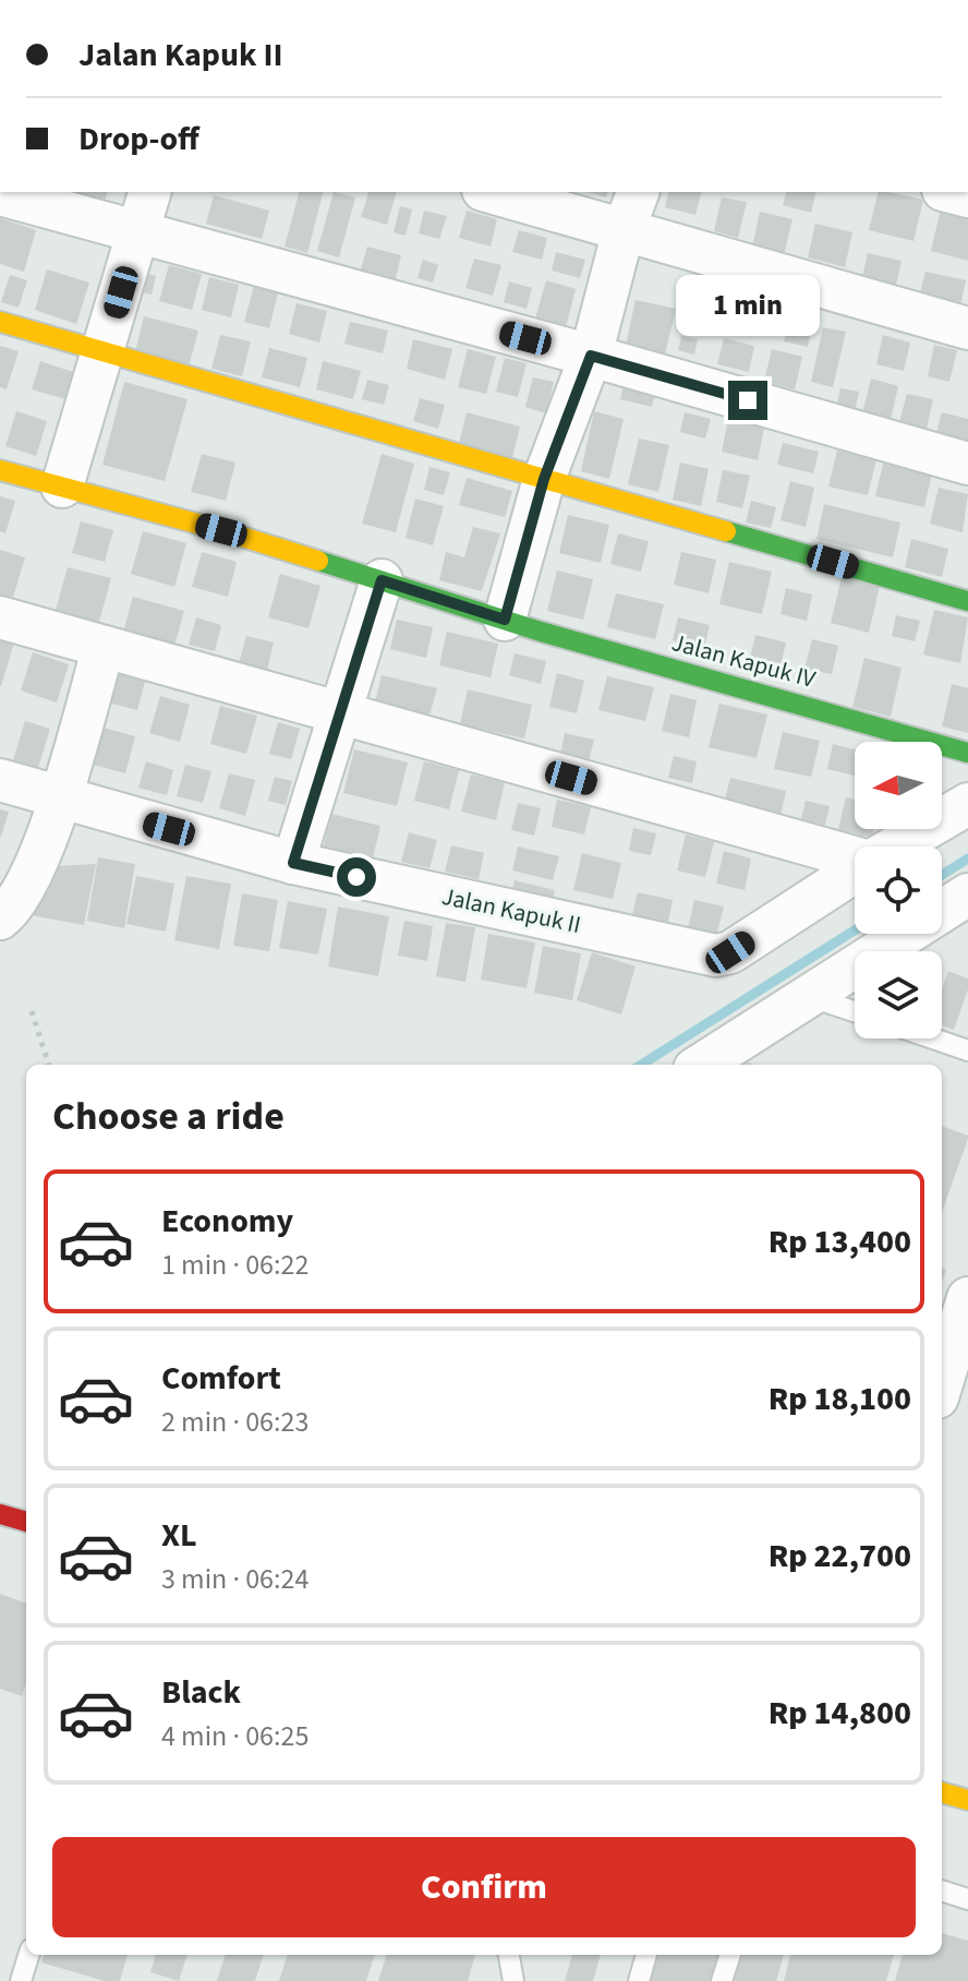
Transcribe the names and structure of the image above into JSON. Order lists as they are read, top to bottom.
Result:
{
  "streets": {
    "street": ["Jalan Kapuk IV", "Jalan Kapuk II"]
  },
  "north": "left",
  "page": {
    "banner": ["Jalan Kapuk II", "Drop-off"],
    "bubble": "1 min",
    "heading": "Choose a ride",
    "list": [
      {
        "name": "Economy",
        "note": "1 min · 06:22",
        "value": "Rp 13,400"
      },
      {
        "name": "Comfort",
        "note": "2 min · 06:23",
        "value": "Rp 18,100"
      },
      {
        "name": "XL",
        "note": "3 min · 06:24",
        "value": "Rp 22,700"
      },
      {
        "name": "Black",
        "note": "4 min · 06:25",
        "value": "Rp 14,800"
      }
    ],
    "buttons": "Confirm"
  }
}
